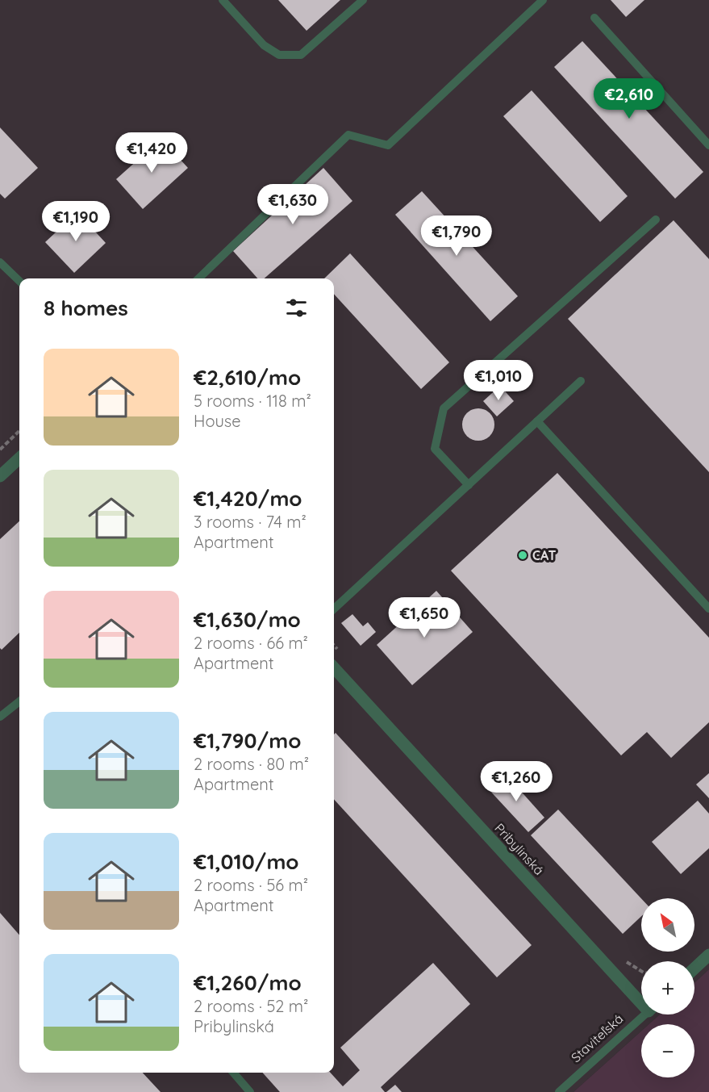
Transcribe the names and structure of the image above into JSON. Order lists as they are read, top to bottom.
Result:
{
  "streets": {
    "street": ["Pribylinská"],
    "lane": ["Staviteľská"]
  },
  "places": ["CAT"],
  "north": "top left",
  "page": {
    "price": [
      "€2,610",
      "€1,420",
      "€1,630",
      "€1,190",
      "€1,790",
      "€1,010",
      "€1,650",
      "€1,260"
    ],
    "heading": "8 homes",
    "list": [
      {
        "name": "€2,610/mo",
        "note": "5 rooms · 118 m² · House"
      },
      {
        "name": "€1,420/mo",
        "note": "3 rooms · 74 m² · Apartment"
      },
      {
        "name": "€1,630/mo",
        "note": "2 rooms · 66 m² · Apartment"
      },
      {
        "name": "€1,790/mo",
        "note": "2 rooms · 80 m² · Apartment"
      },
      {
        "name": "€1,010/mo",
        "note": "2 rooms · 56 m² · Apartment"
      },
      {
        "name": "€1,260/mo",
        "note": "2 rooms · 52 m² · Pribylinská"
      }
    ],
    "map_buttons": ["+", "−"]
  }
}
